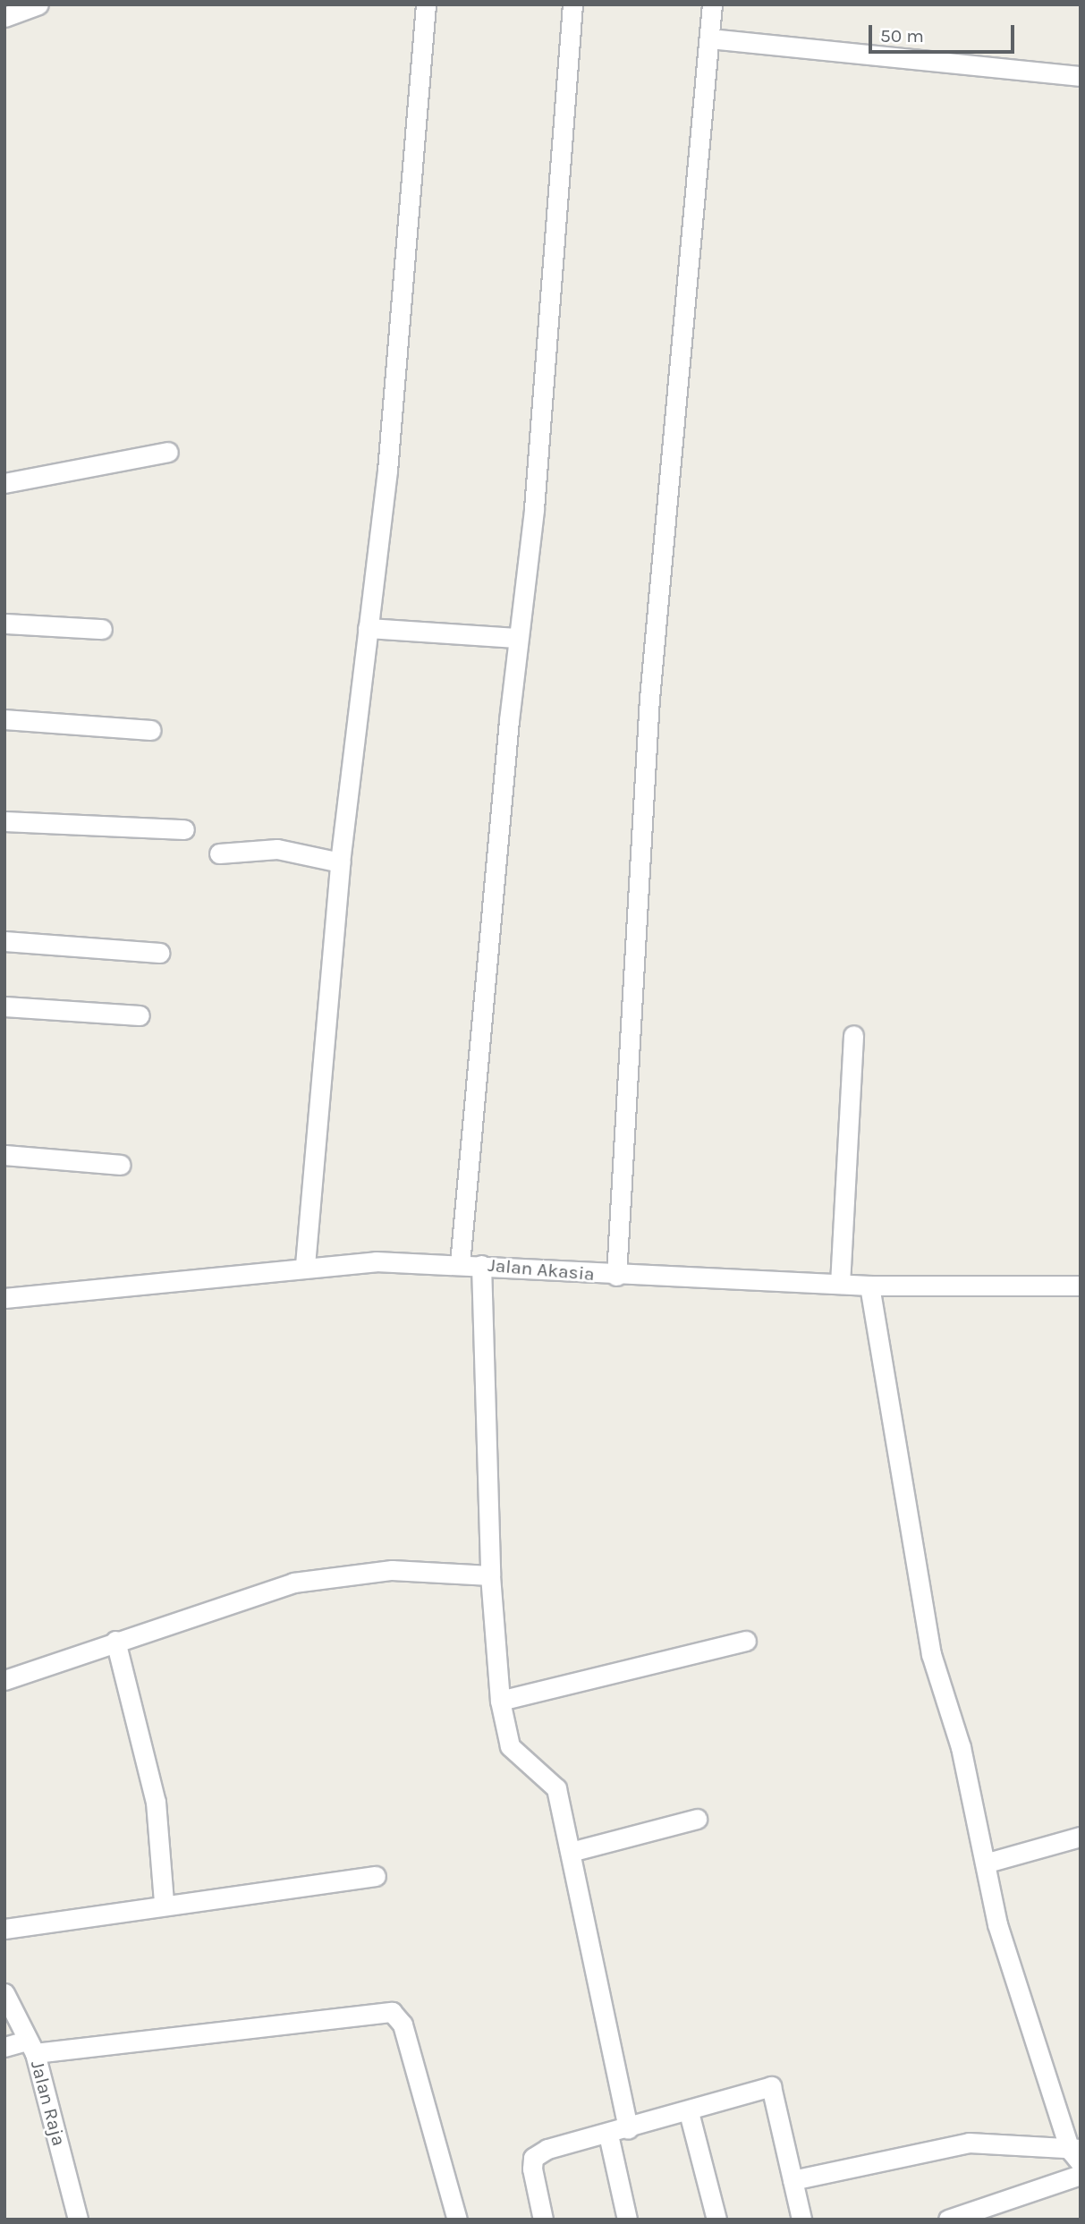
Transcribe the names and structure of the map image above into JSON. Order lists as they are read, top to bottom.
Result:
{
  "streets": {
    "street": ["Jalan Akasia", "Jalan Raja"]
  },
  "scale_bar": "50 m"
}
